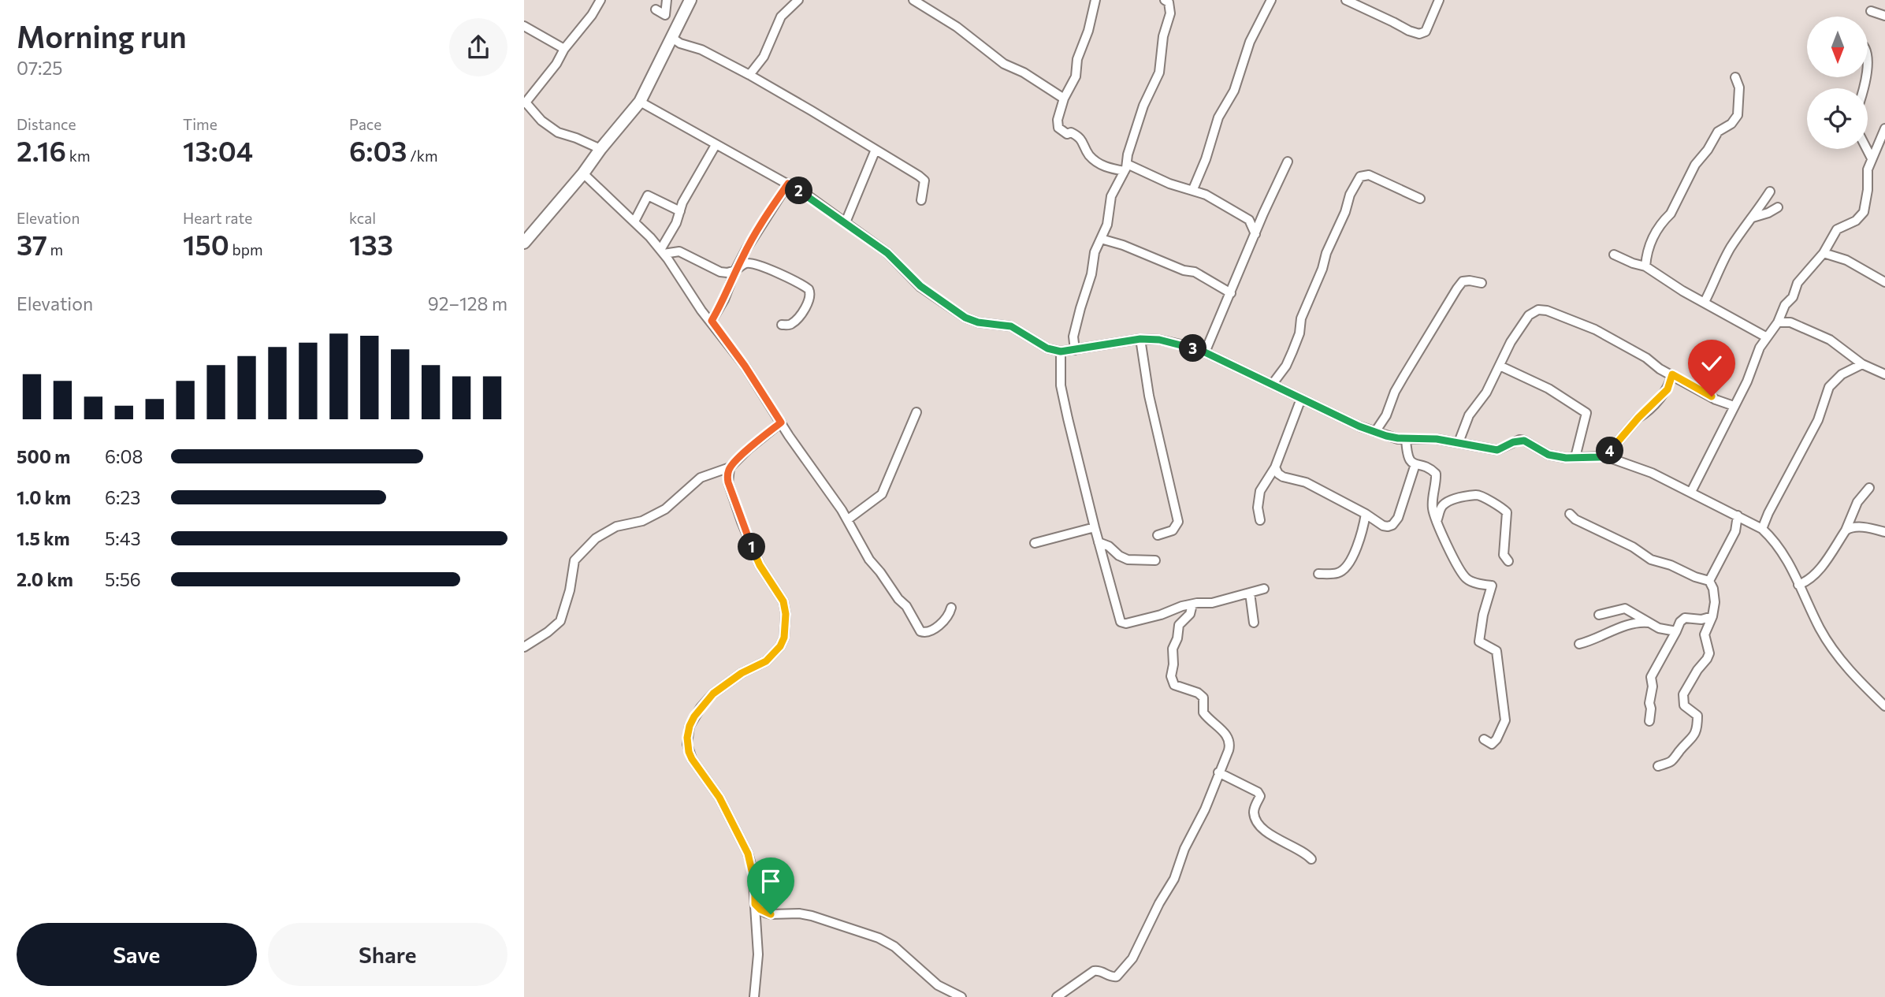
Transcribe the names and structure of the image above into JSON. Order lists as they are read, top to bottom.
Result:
{
  "north": "bottom",
  "page": {
    "heading": ["Morning run", "07:25"],
    "stats": [
      ["Distance", "2.16 km"],
      ["Time", "13:04"],
      ["Pace", "6:03 /km"],
      ["Elevation", "37 m"],
      ["Heart rate", "150 bpm"],
      ["kcal", "133"]
    ],
    "pins": [
      "2",
      "3",
      "4",
      "1"
    ],
    "chart": ["Elevation", "92–128 m"],
    "list": [
      {
        "name": "500 m",
        "note": "6:08"
      },
      {
        "name": "1.0 km",
        "note": "6:23"
      },
      {
        "name": "1.5 km",
        "note": "5:43"
      },
      {
        "name": "2.0 km",
        "note": "5:56"
      }
    ],
    "buttons": ["Save", "Share"]
  }
}
